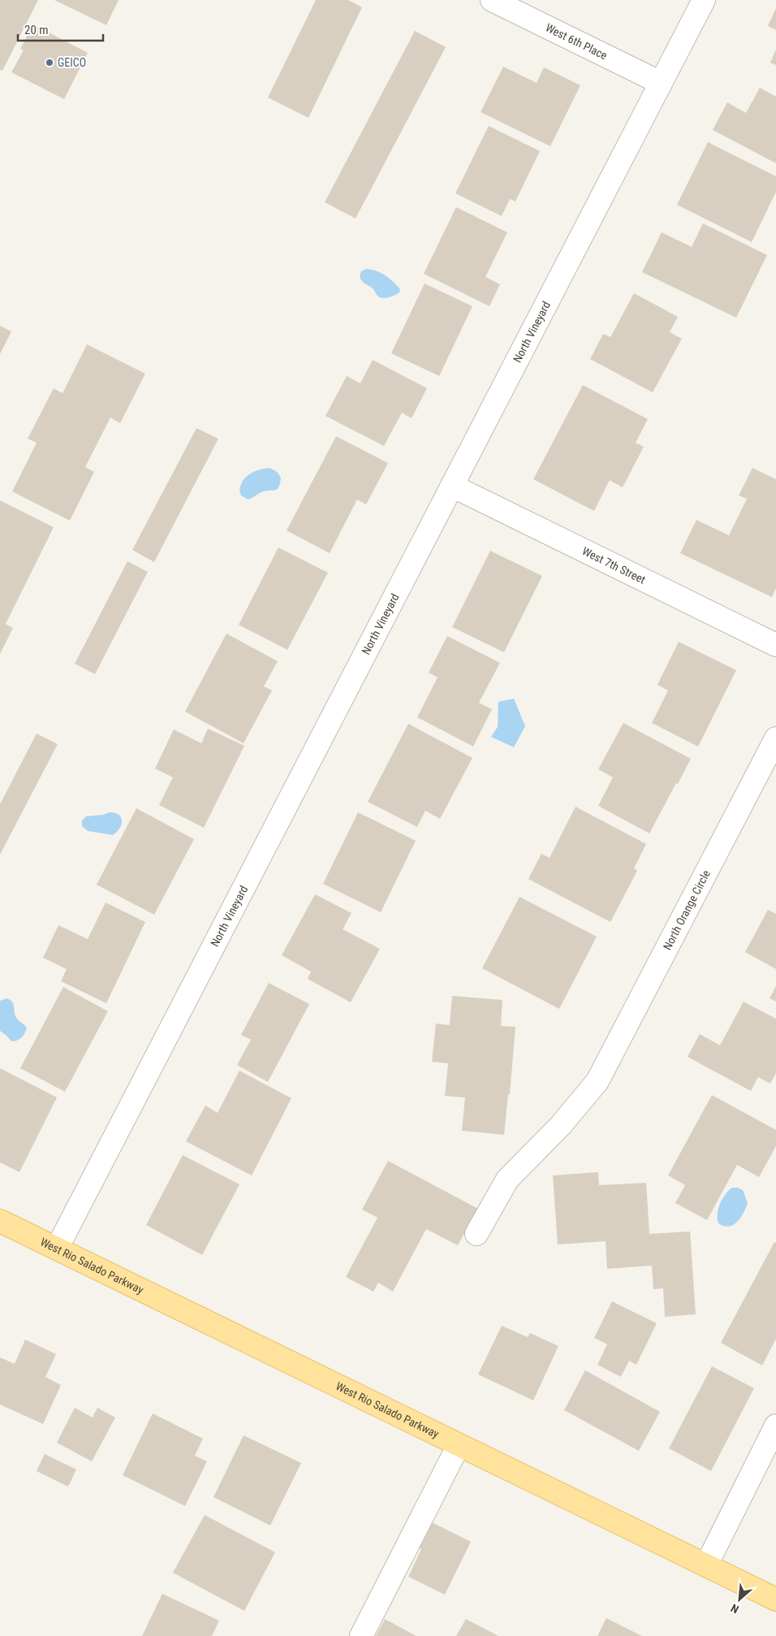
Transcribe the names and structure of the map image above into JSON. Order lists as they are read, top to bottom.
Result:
{
  "streets": {
    "main road": ["West Rio Salado Parkway"],
    "street": [
      "West 6th Place",
      "North Vineyard",
      "West 7th Street",
      "North Orange Circle"
    ]
  },
  "crossings": [
    ["West 6th Place", "North Vineyard"],
    ["North Vineyard", "West 7th Street"],
    ["North Vineyard", "West Rio Salado Parkway"]
  ],
  "places": ["GEICO"],
  "scale_bar": "20 m",
  "north": "bottom left"
}
